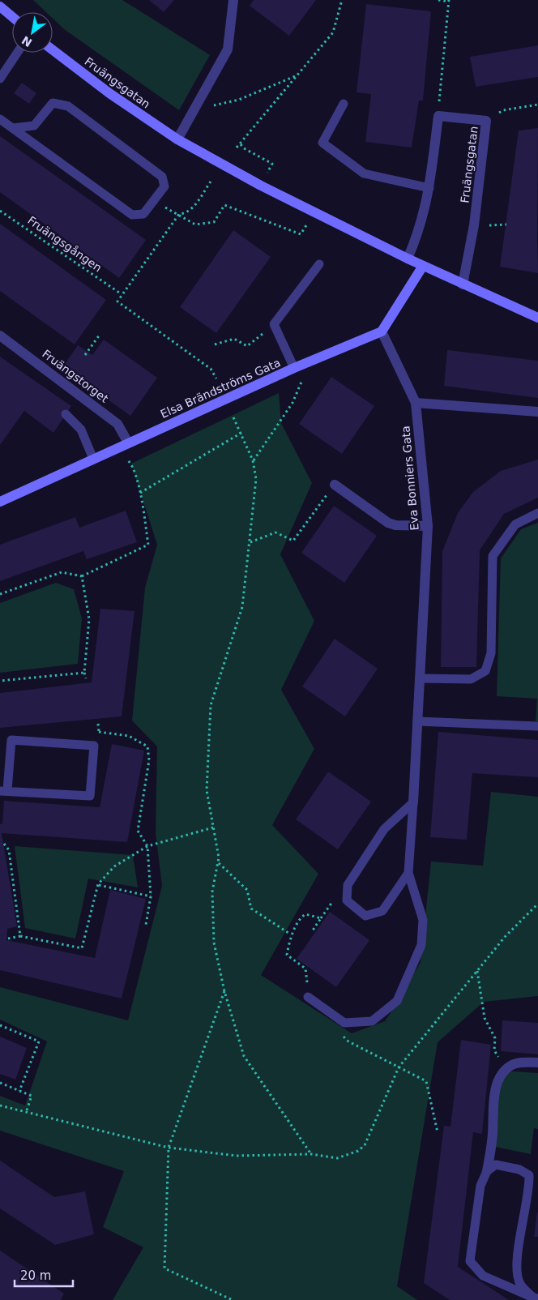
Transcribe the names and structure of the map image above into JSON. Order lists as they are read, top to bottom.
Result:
{
  "streets": {
    "street": [
      "Fruängsgatan",
      "Fruängstorget",
      "Elsa Brändströms Gata",
      "Eva Bonniers Gata"
    ],
    "path": ["Fruängsgången"]
  },
  "crossings": [
    ["Fruängstorget", "Elsa Brändströms Gata"],
    ["Elsa Brändströms Gata", "Eva Bonniers Gata"]
  ],
  "scale_bar": "20 m",
  "north": "bottom left"
}
